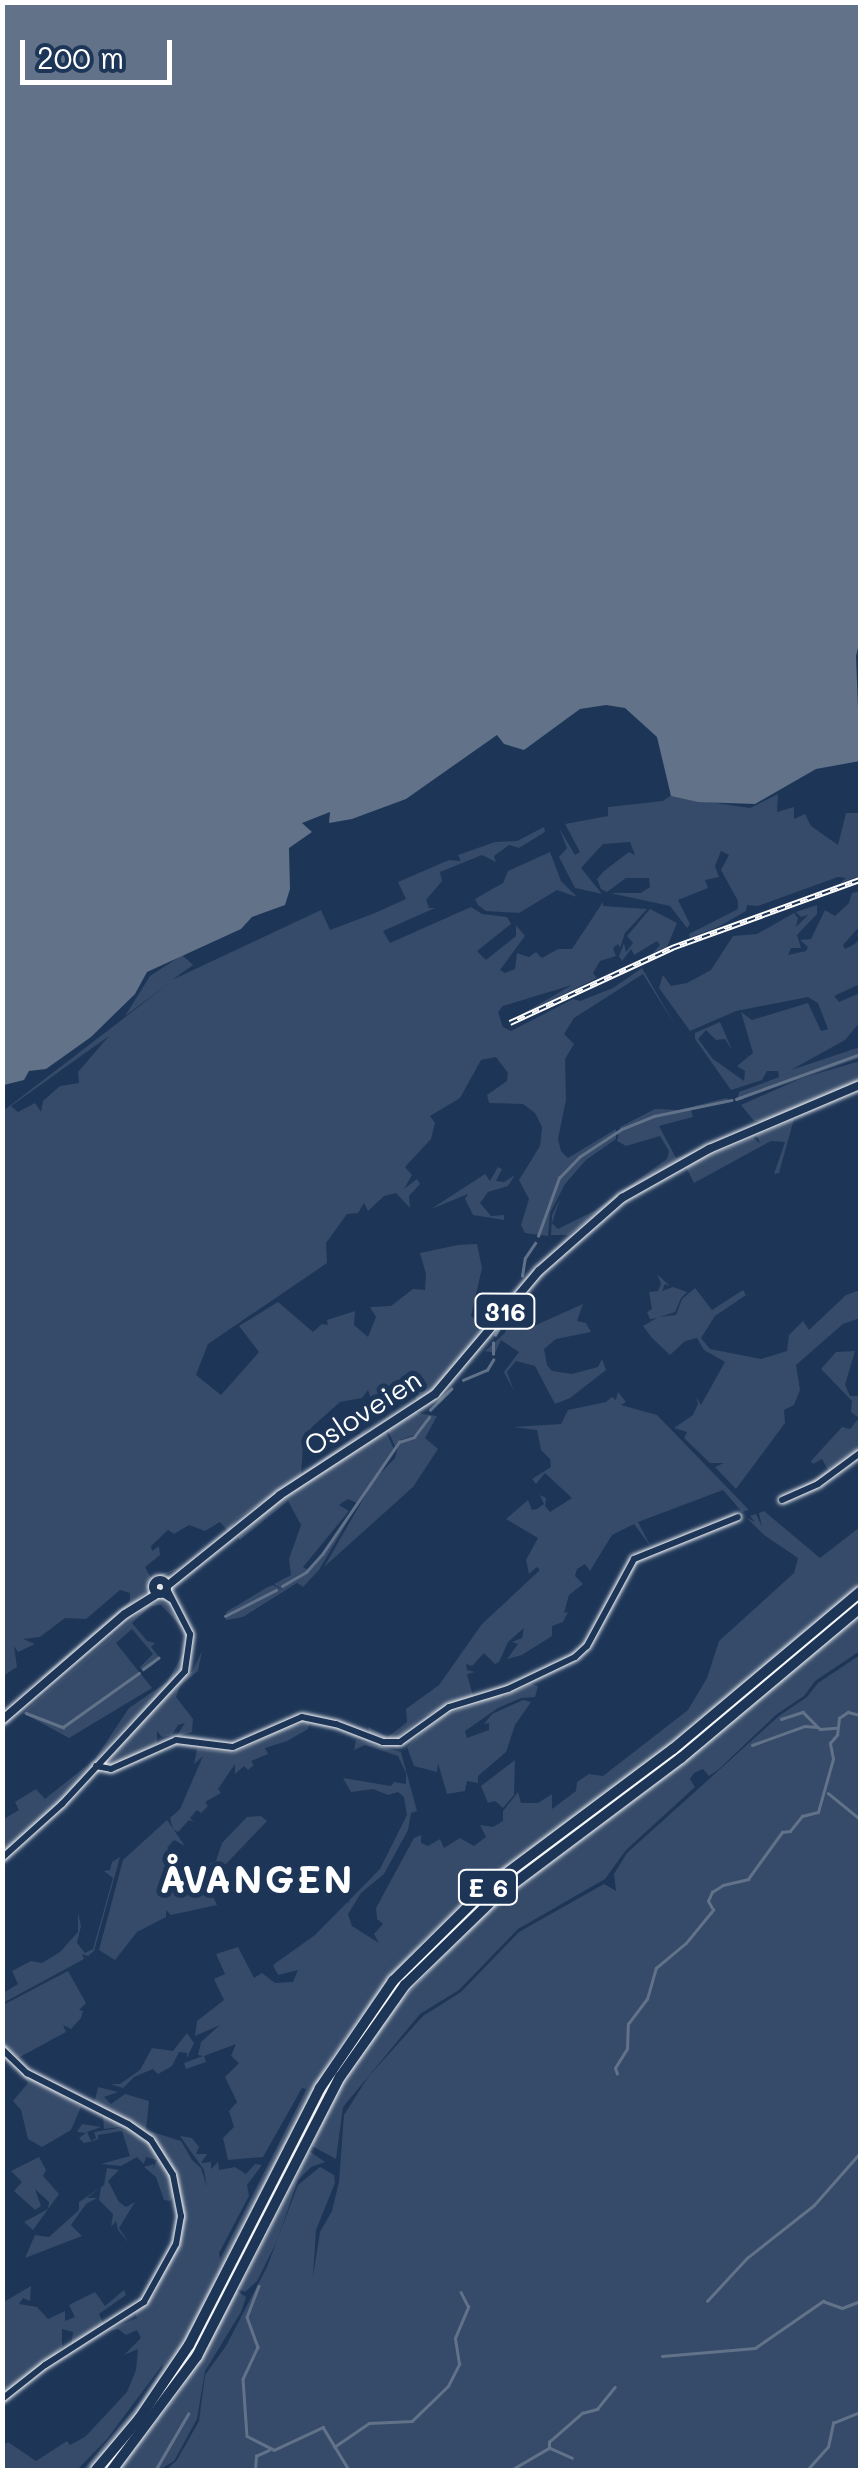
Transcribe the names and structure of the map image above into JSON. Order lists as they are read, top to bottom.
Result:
{
  "streets": {
    "highway": ["E 6"],
    "main road": ["316", "Osloveien"]
  },
  "districts": ["ÅVANGEN"],
  "scale_bar": "200 m"
}
